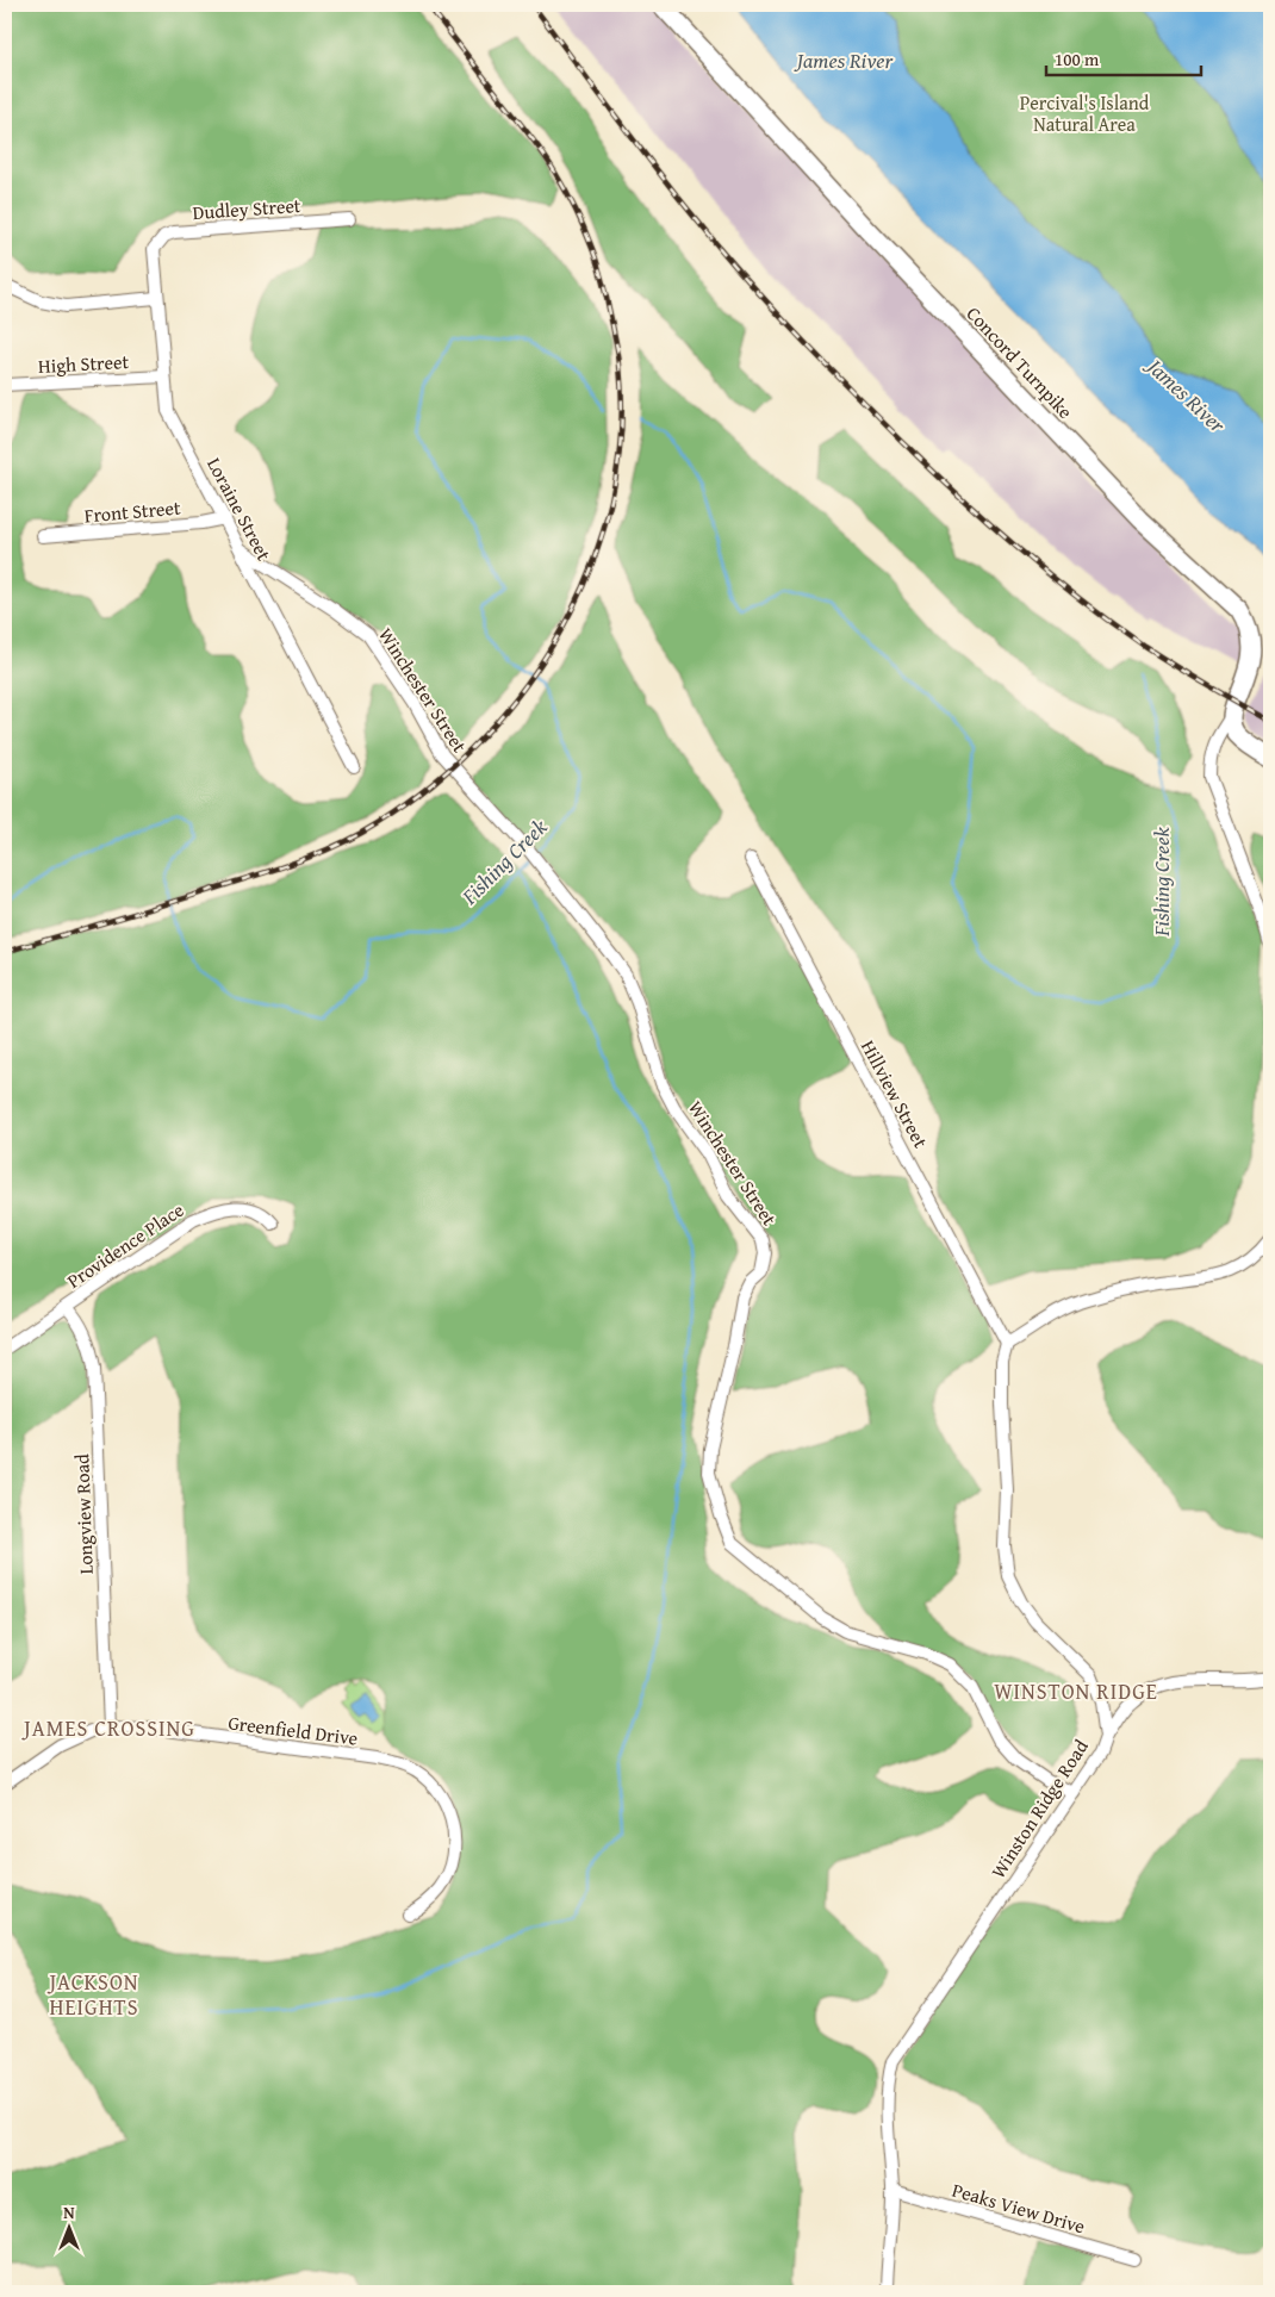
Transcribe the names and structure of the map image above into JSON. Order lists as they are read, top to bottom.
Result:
{
  "streets": {
    "street": [
      "Dudley Street",
      "Concord Turnpike",
      "High Street",
      "Loraine Street",
      "Front Street",
      "Winchester Street",
      "Hillview Street",
      "Providence Place",
      "Longview Road",
      "Greenfield Drive",
      "Winston Ridge Road",
      "Peaks View Drive"
    ]
  },
  "crossings": [
    ["Dudley Street", "Loraine Street"],
    ["High Street", "Loraine Street"],
    ["Loraine Street", "Front Street"],
    ["Loraine Street", "Winchester Street"],
    ["Winchester Street", "Winston Ridge Road"],
    ["Hillview Street", "Winston Ridge Road"],
    ["Providence Place", "Longview Road"],
    ["Longview Road", "Greenfield Drive"],
    ["Winston Ridge Road", "Peaks View Drive"]
  ],
  "districts": ["WINSTON RIDGE", "JAMES CROSSING", "JACKSON HEIGHTS"],
  "water": ["James River", "Fishing Creek"],
  "parks": ["Percival's Island Natural Area"],
  "scale_bar": "100 m",
  "north": "top"
}
